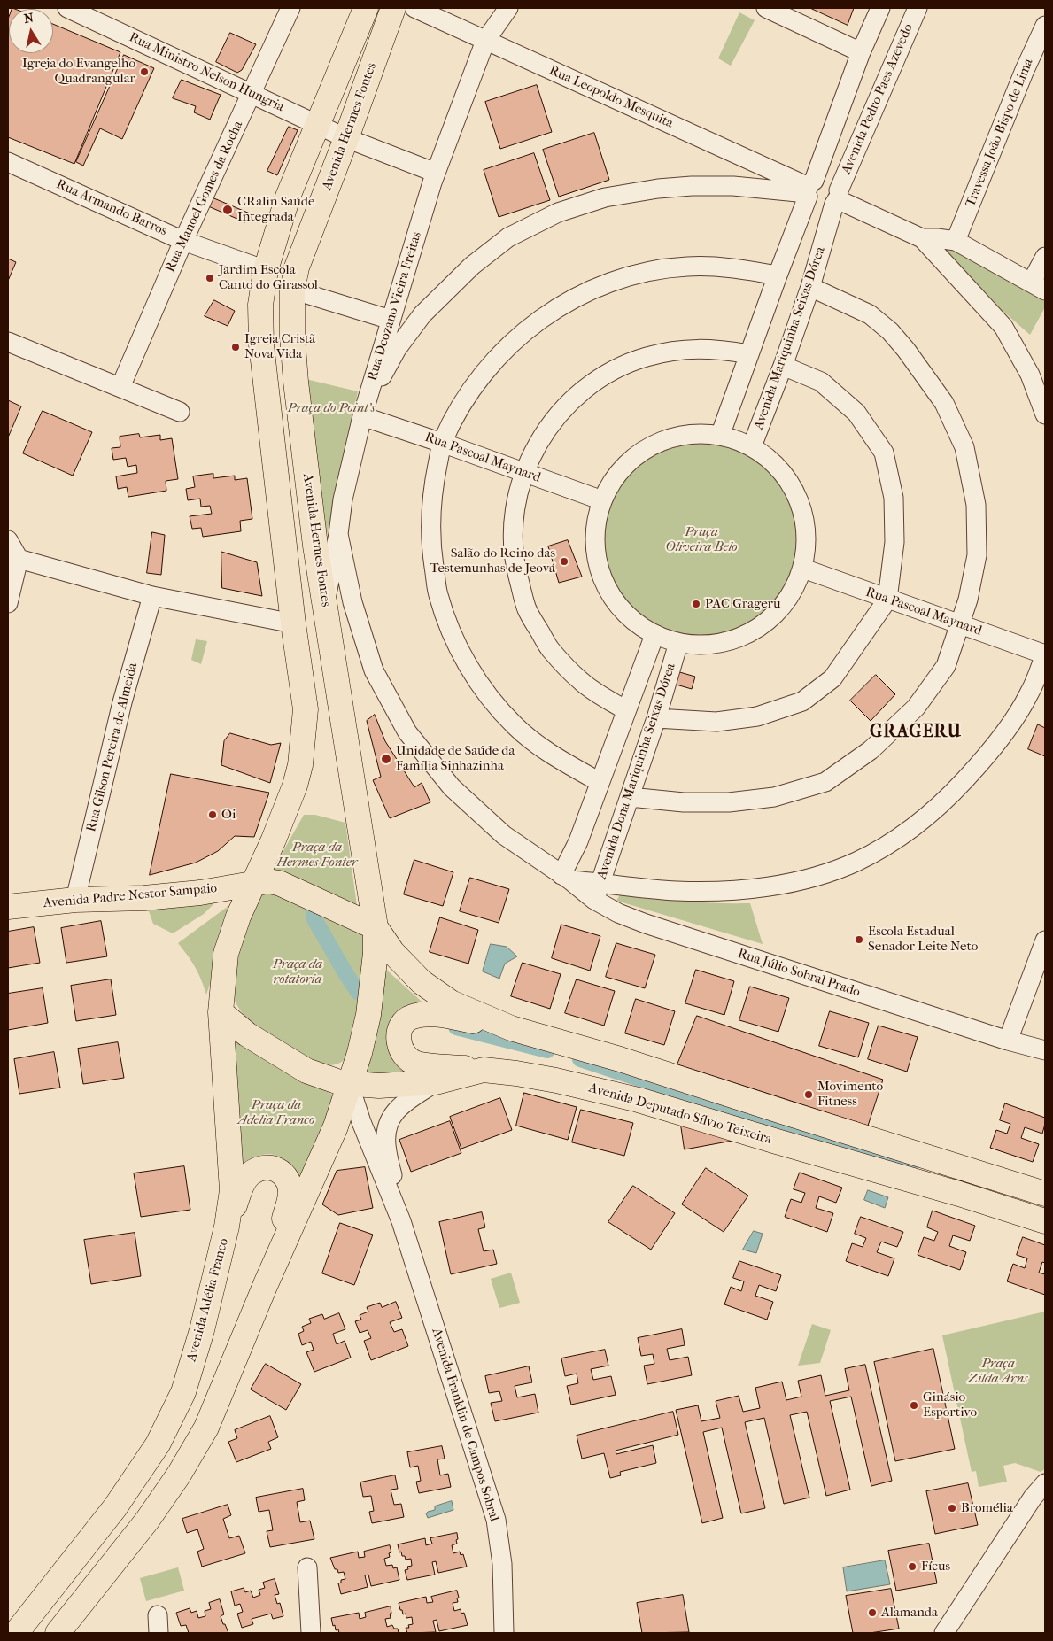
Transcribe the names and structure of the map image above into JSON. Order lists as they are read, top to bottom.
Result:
{
  "streets": {
    "main road": [
      "Avenida Hermes Fontes",
      "Avenida Padre Nestor Sampaio",
      "Avenida Deputado Sílvio Teixeira",
      "Avenida Adélia Franco"
    ],
    "street": [
      "Rua Ministro Nelson Hungria",
      "Rua Leopoldo Mesquita",
      "Avenida Pedro Paes Azevedo",
      "Travessa João Bispo de Lima",
      "Rua Manoel Gomes da Rocha",
      "Rua Armando Barros",
      "Rua Deozano Vieira Freitas",
      "Avenida Mariquinha Seixas Dórea",
      "Rua Pascoal Maynard",
      "Rua Gilson Pereira de Almeida",
      "Avenida Dona Mariquinha Seixas Dórea",
      "Rua Júlio Sobral Prado",
      "Avenida Franklin de Campos Sobral"
    ]
  },
  "crossings": [
    ["Rua Ministro Nelson Hungria", "Avenida Hermes Fontes"],
    ["Rua Ministro Nelson Hungria", "Rua Manoel Gomes da Rocha"],
    ["Rua Ministro Nelson Hungria", "Rua Deozano Vieira Freitas"],
    ["Rua Leopoldo Mesquita", "Avenida Pedro Paes Azevedo"],
    ["Rua Leopoldo Mesquita", "Rua Deozano Vieira Freitas"],
    ["Rua Leopoldo Mesquita", "Avenida Mariquinha Seixas Dórea"],
    ["Avenida Pedro Paes Azevedo", "Avenida Mariquinha Seixas Dórea"],
    ["Avenida Hermes Fontes", "Rua Armando Barros"],
    ["Avenida Hermes Fontes", "Rua Deozano Vieira Freitas"],
    ["Avenida Hermes Fontes", "Avenida Padre Nestor Sampaio"],
    ["Avenida Hermes Fontes", "Avenida Deputado Sílvio Teixeira"],
    ["Avenida Hermes Fontes", "Avenida Adélia Franco"],
    ["Avenida Hermes Fontes", "Avenida Franklin de Campos Sobral"],
    ["Rua Manoel Gomes da Rocha", "Rua Armando Barros"],
    ["Rua Deozano Vieira Freitas", "Rua Pascoal Maynard"],
    ["Rua Deozano Vieira Freitas", "Rua Júlio Sobral Prado"],
    ["Rua Gilson Pereira de Almeida", "Avenida Padre Nestor Sampaio"],
    ["Avenida Dona Mariquinha Seixas Dórea", "Rua Júlio Sobral Prado"],
    ["Avenida Deputado Sílvio Teixeira", "Avenida Adélia Franco"],
    ["Avenida Deputado Sílvio Teixeira", "Avenida Franklin de Campos Sobral"]
  ],
  "districts": ["GRAGERU"],
  "parks": [
    "Praça do Point's",
    "Praça Oliveira Belo",
    "Praça da Hermes Fonter",
    "Praça da rotatoria",
    "Praça da Adelia Franco",
    "Praça Zilda Arns"
  ],
  "places": [
    "Igreja do Evangelho Quadrangular",
    "CRalin Saúde Integrada",
    "Jardim Escola Canto do Girassol",
    "Igreja Cristã Nova Vida",
    "Salão do Reino das Testemunhas de Jeová",
    "PAC Grageru",
    "Unidade de Saúde da Família Sinhazinha",
    "Oi",
    "Escola Estadual Senador Leite Neto",
    "Movimento Fitness",
    "Ginásio Esportivo",
    "Bromélia",
    "Fícus",
    "Alamanda"
  ],
  "north": "top"
}
